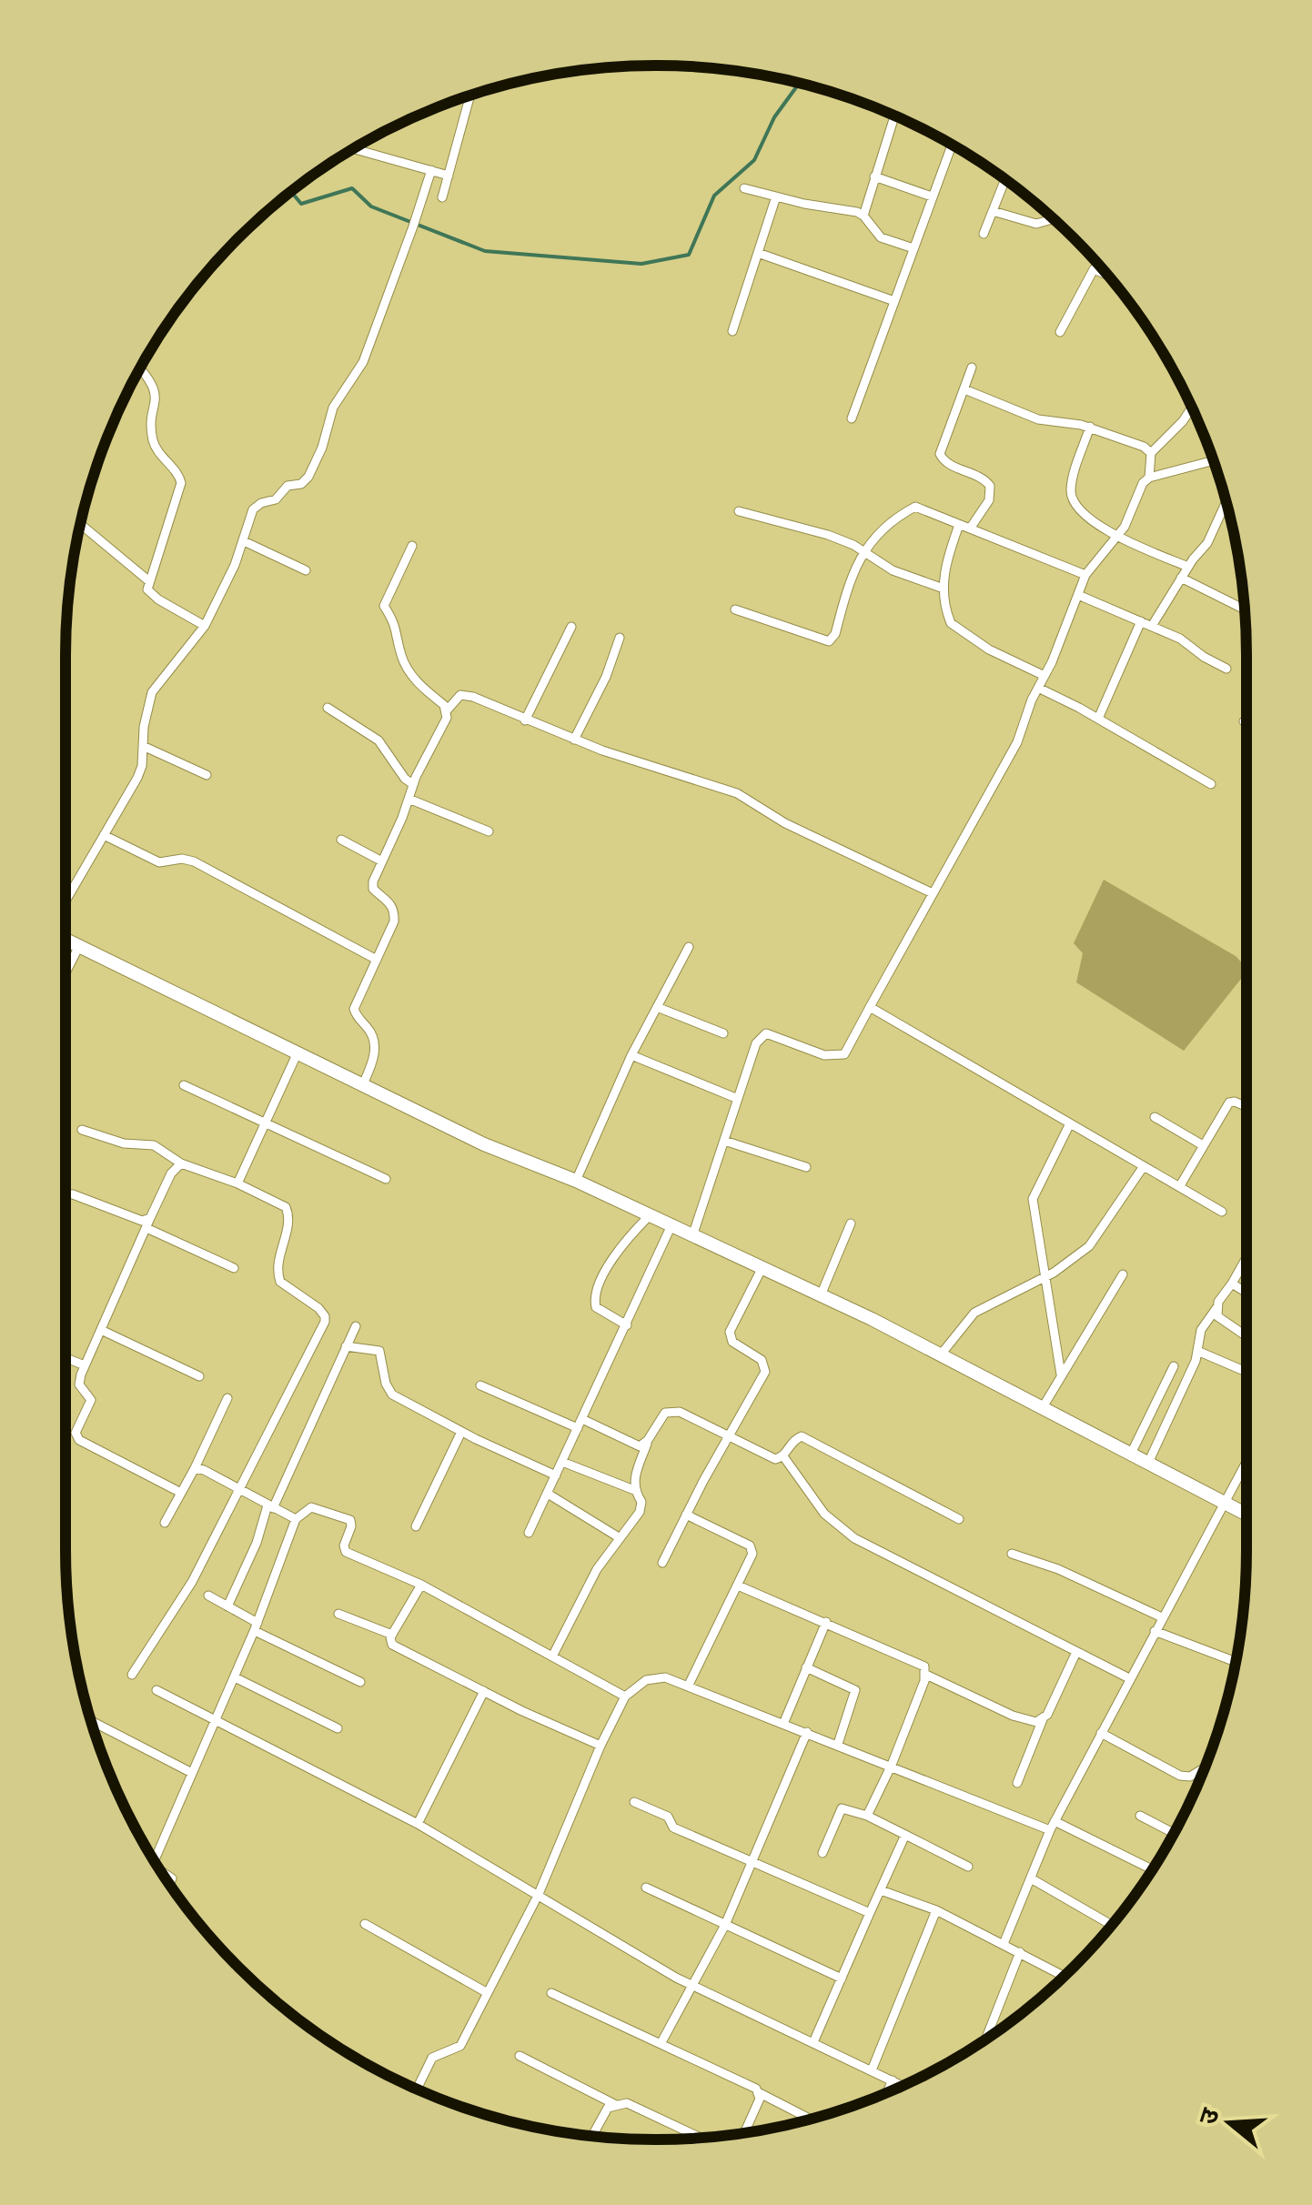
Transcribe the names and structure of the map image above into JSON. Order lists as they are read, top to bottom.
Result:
{
  "north": "left"
}
